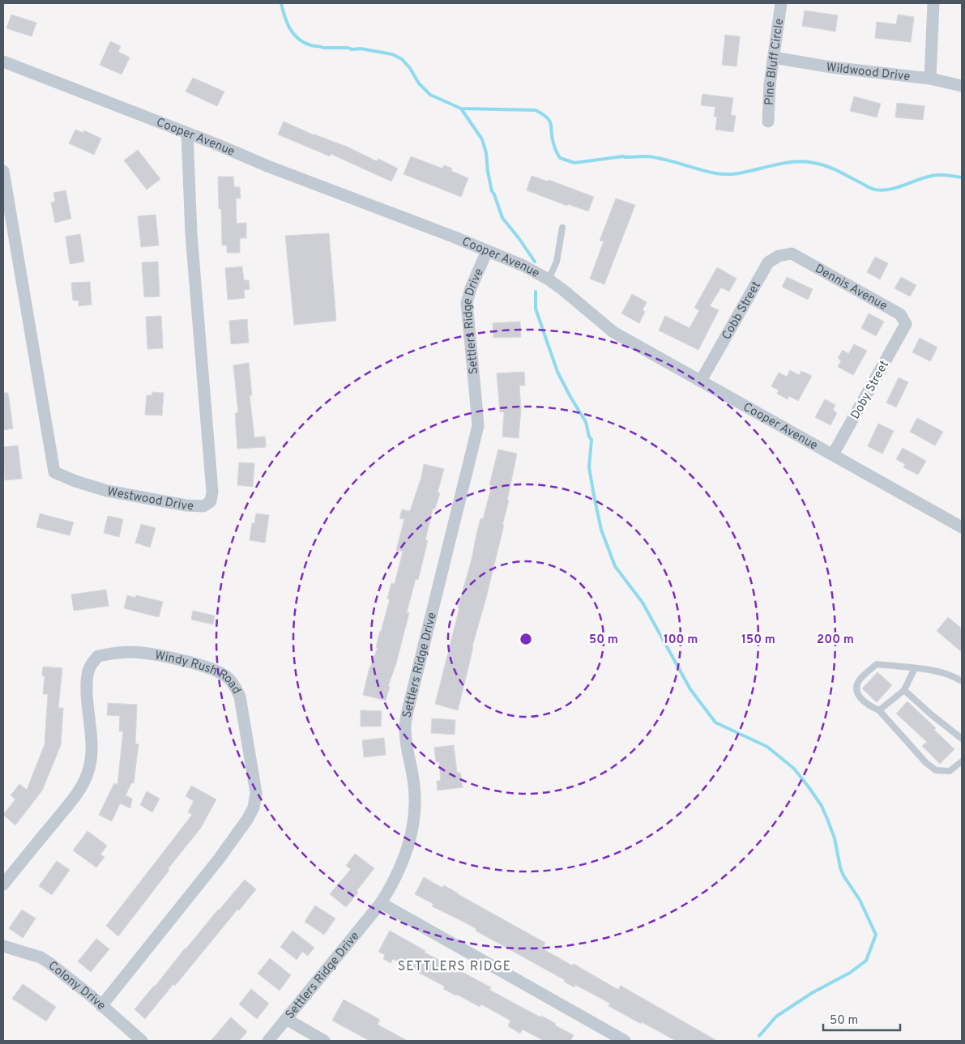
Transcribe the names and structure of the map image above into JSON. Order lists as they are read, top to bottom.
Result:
{
  "streets": {
    "street": [
      "Pine Bluff Circle",
      "Wildwood Drive",
      "Cooper Avenue",
      "Dennis Avenue",
      "Cobb Street",
      "Settlers Ridge Drive",
      "Doby Street",
      "Westwood Drive",
      "Windy Rush Road",
      "Colony Drive"
    ]
  },
  "crossings": [
    ["Pine Bluff Circle", "Wildwood Drive"],
    ["Cooper Avenue", "Cobb Street"],
    ["Cooper Avenue", "Settlers Ridge Drive"],
    ["Cooper Avenue", "Doby Street"],
    ["Cooper Avenue", "Westwood Drive"],
    ["Dennis Avenue", "Cobb Street"],
    ["Dennis Avenue", "Doby Street"],
    ["Windy Rush Road", "Colony Drive"]
  ],
  "districts": ["SETTLERS RIDGE"],
  "scale_bar": "50 m",
  "rings": [
    "50 m",
    "100 m",
    "150 m",
    "200 m"
  ]
}
